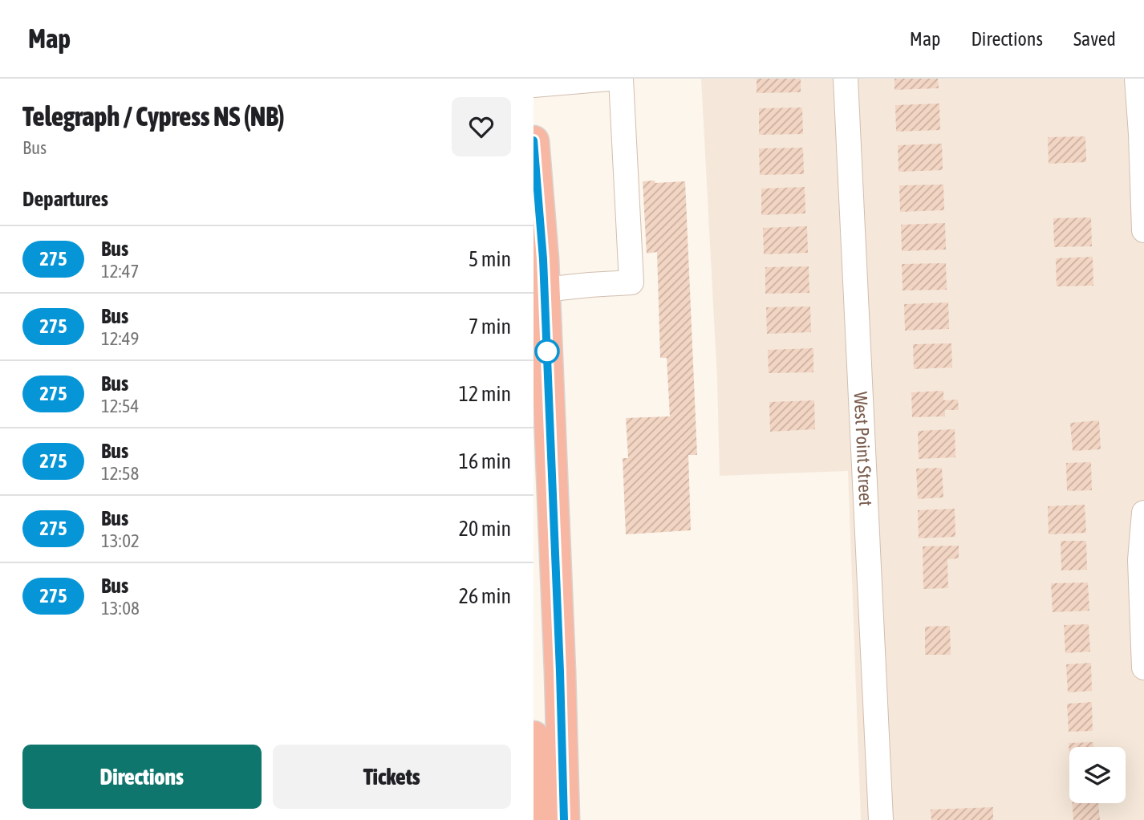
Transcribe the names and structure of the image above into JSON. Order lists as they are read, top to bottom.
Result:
{
  "streets": {
    "street": ["West Point Street"]
  },
  "lines": ["bus line 275"],
  "page": {
    "header": "Map",
    "nav": ["Map", "Directions", "Saved"],
    "heading": [
      ["Telegraph / Cypress NS (NB)", "Bus"],
      "Departures"
    ],
    "list": [
      {
        "mark": "275",
        "name": "Bus",
        "note": "12:47",
        "value": "5 min"
      },
      {
        "mark": "275",
        "name": "Bus",
        "note": "12:49",
        "value": "7 min"
      },
      {
        "mark": "275",
        "name": "Bus",
        "note": "12:54",
        "value": "12 min"
      },
      {
        "mark": "275",
        "name": "Bus",
        "note": "12:58",
        "value": "16 min"
      },
      {
        "mark": "275",
        "name": "Bus",
        "note": "13:02",
        "value": "20 min"
      },
      {
        "mark": "275",
        "name": "Bus",
        "note": "13:08",
        "value": "26 min"
      }
    ],
    "buttons": ["Directions", "Tickets"]
  }
}
